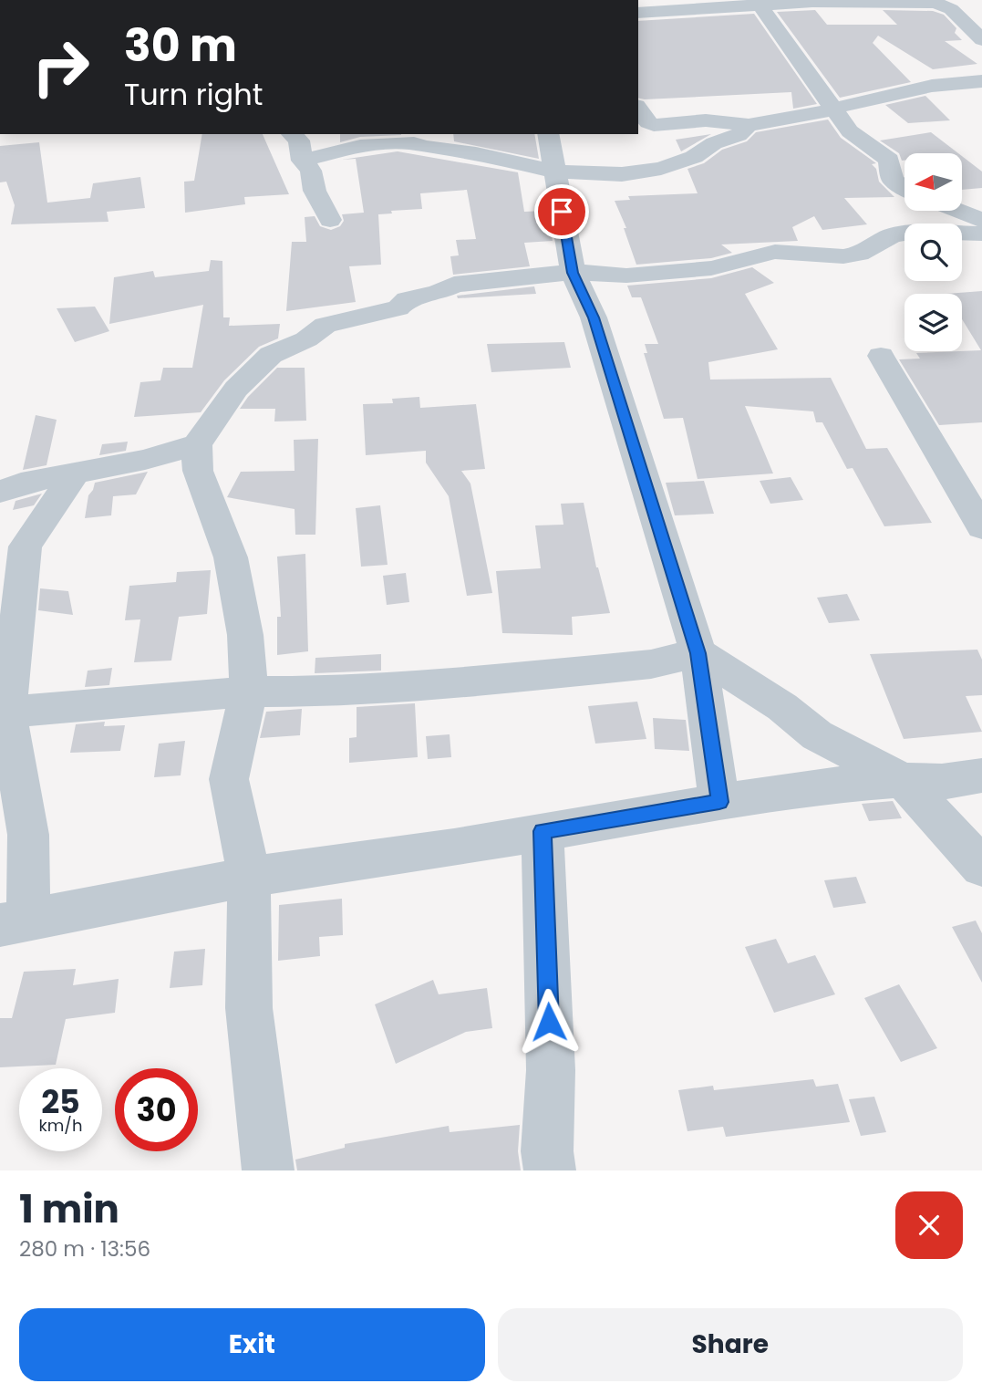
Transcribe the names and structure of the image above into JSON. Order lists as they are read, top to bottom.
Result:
{
  "north": "left",
  "page": {
    "turn": ["30 m", "Turn right"],
    "speed": "25 km/h",
    "limit": "30",
    "heading": ["1 min", "280 m · 13:56"],
    "buttons": ["Exit", "Share"]
  }
}
